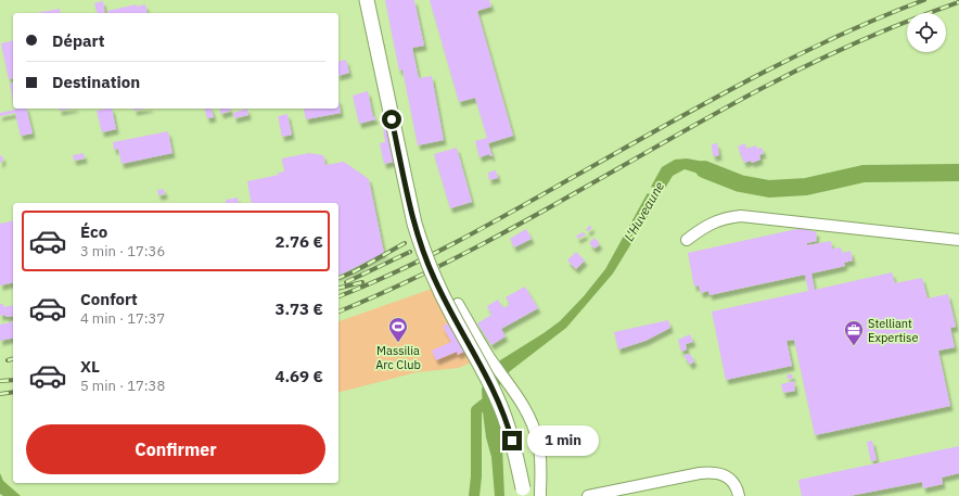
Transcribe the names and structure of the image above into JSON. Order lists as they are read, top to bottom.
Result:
{
  "water": ["L'Huveaune"],
  "places": {
    "sports": ["Massilia Arc Club"],
    "office": ["Stelliant Expertise"]
  },
  "page": {
    "banner": ["Départ", "Destination"],
    "list": [
      {
        "name": "Éco",
        "note": "3 min · 17:36",
        "value": "2.76 €"
      },
      {
        "name": "Confort",
        "note": "4 min · 17:37",
        "value": "3.73 €"
      },
      {
        "name": "XL",
        "note": "5 min · 17:38",
        "value": "4.69 €"
      }
    ],
    "buttons": "Confirmer",
    "bubble": "1 min"
  }
}
